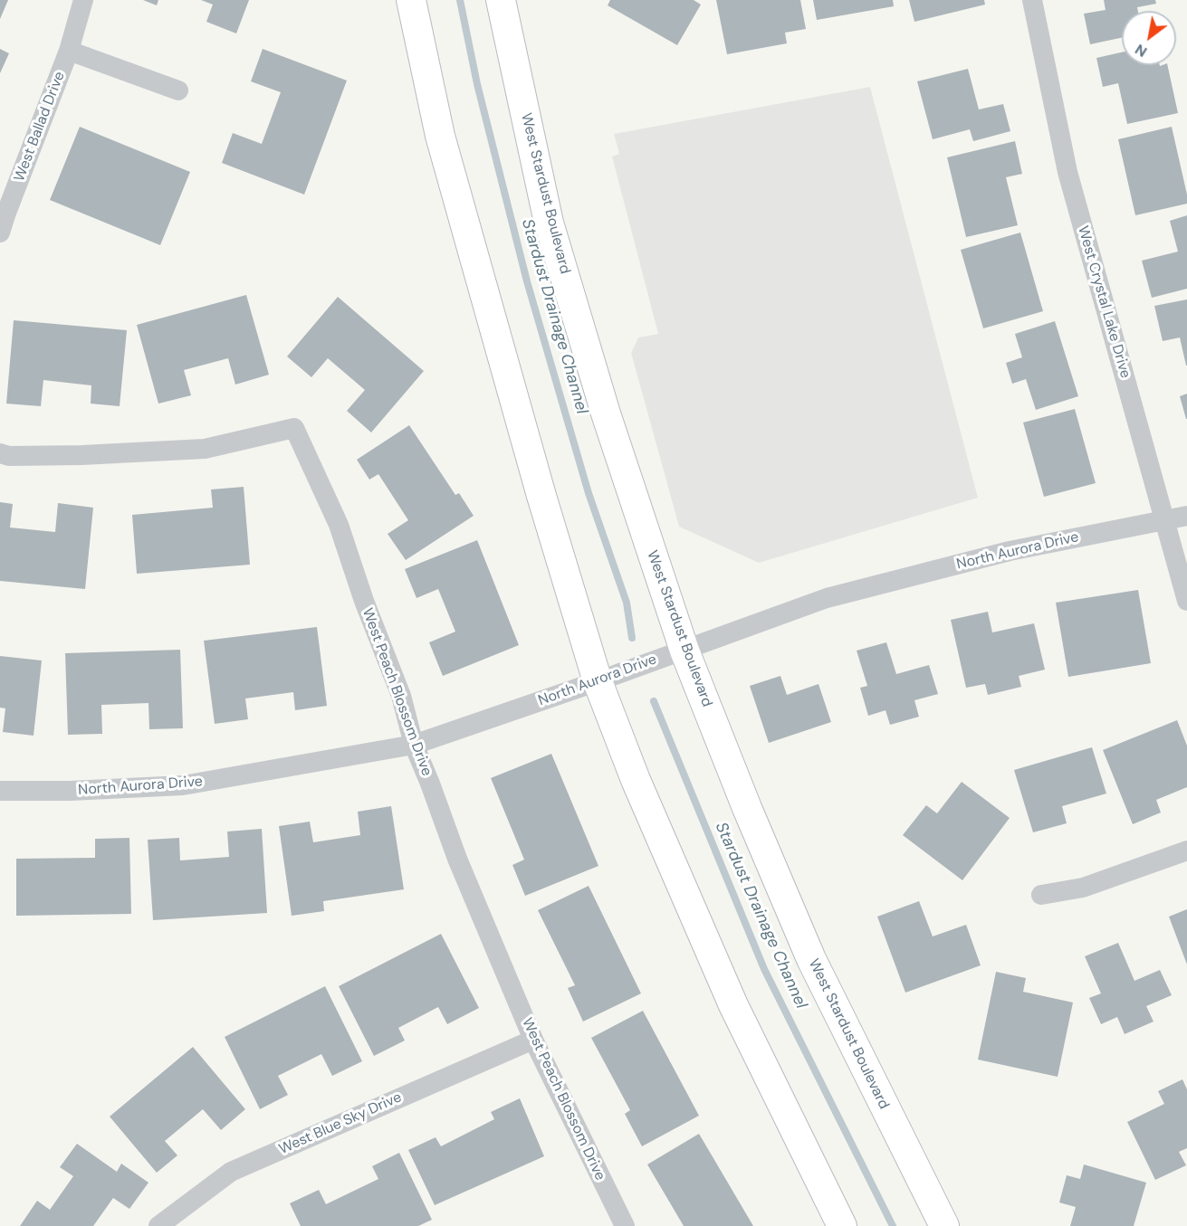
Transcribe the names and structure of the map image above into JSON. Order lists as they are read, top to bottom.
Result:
{
  "streets": {
    "street": [
      "West Ballad Drive",
      "West Stardust Boulevard",
      "West Crystal Lake Drive",
      "North Aurora Drive",
      "West Peach Blossom Drive",
      "West Blue Sky Drive"
    ]
  },
  "crossings": [
    ["West Stardust Boulevard", "North Aurora Drive"],
    ["West Crystal Lake Drive", "North Aurora Drive"],
    ["North Aurora Drive", "West Peach Blossom Drive"],
    ["West Peach Blossom Drive", "West Blue Sky Drive"]
  ],
  "water": ["Stardust Drainage Channel"],
  "north": "bottom left"
}
